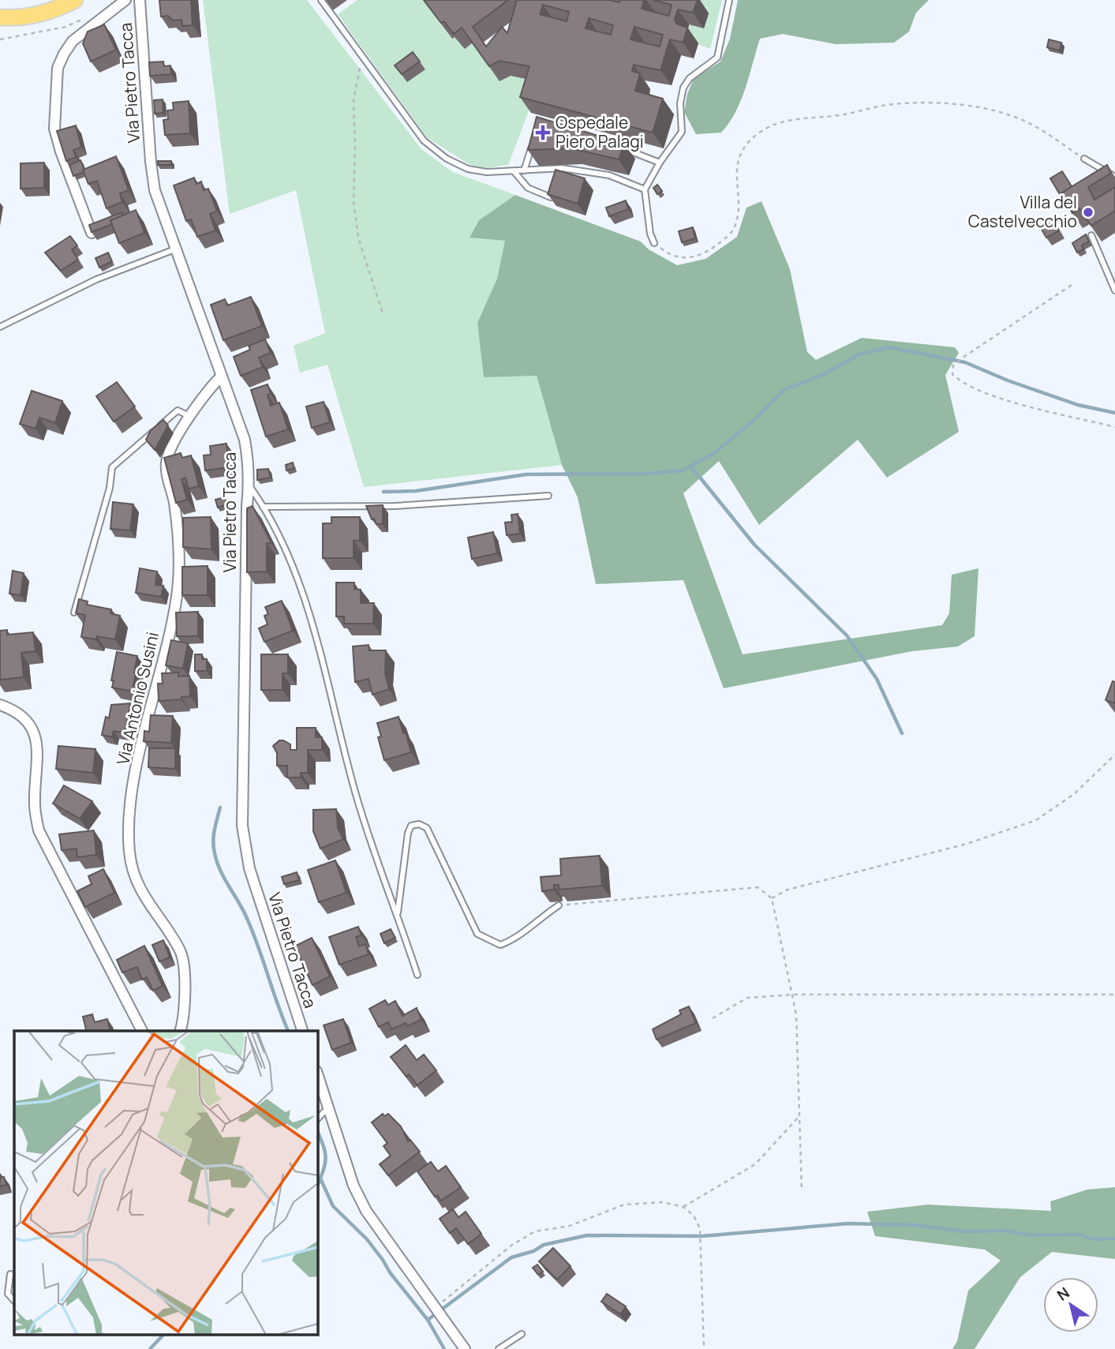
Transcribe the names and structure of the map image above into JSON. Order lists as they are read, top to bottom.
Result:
{
  "streets": {
    "street": ["Via Pietro Tacca", "Via Antonio Susini"]
  },
  "crossings": [
    ["Via Pietro Tacca", "Via Antonio Susini"]
  ],
  "places": {
    "health": ["Ospedale Piero Palagi"],
    "other": ["Villa del Castelvecchio"]
  },
  "north": "top left"
}
